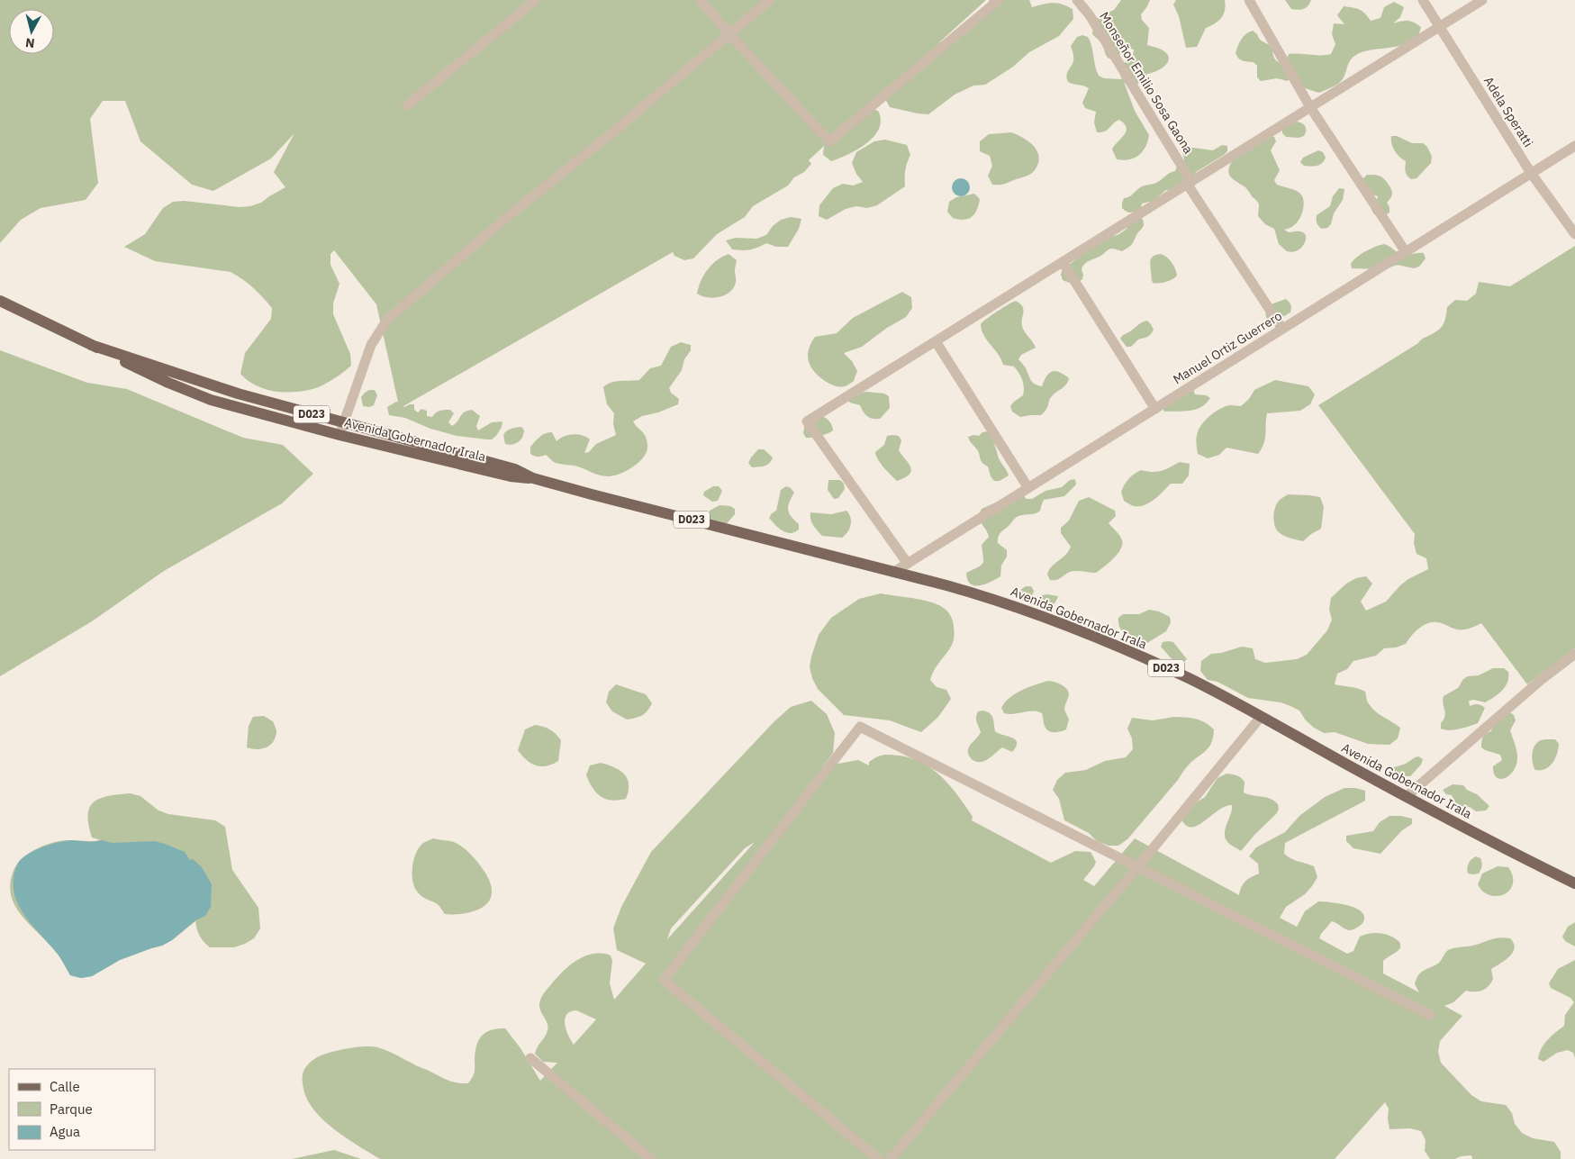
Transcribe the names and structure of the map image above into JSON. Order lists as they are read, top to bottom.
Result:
{
  "streets": {
    "main road": ["D023", "Avenida Gobernador Irala"],
    "street": ["Monseñor Emilio Sosa Gaona", "Adela Speratti", "Manuel Ortiz Guerrero"]
  },
  "crossings": [
    ["Monseñor Emilio Sosa Gaona", "Manuel Ortiz Guerrero"],
    ["Adela Speratti", "Manuel Ortiz Guerrero"],
    ["Manuel Ortiz Guerrero", "Avenida Gobernador Irala"]
  ],
  "legend": ["Calle", "Parque", "Agua"],
  "north": "bottom"
}
